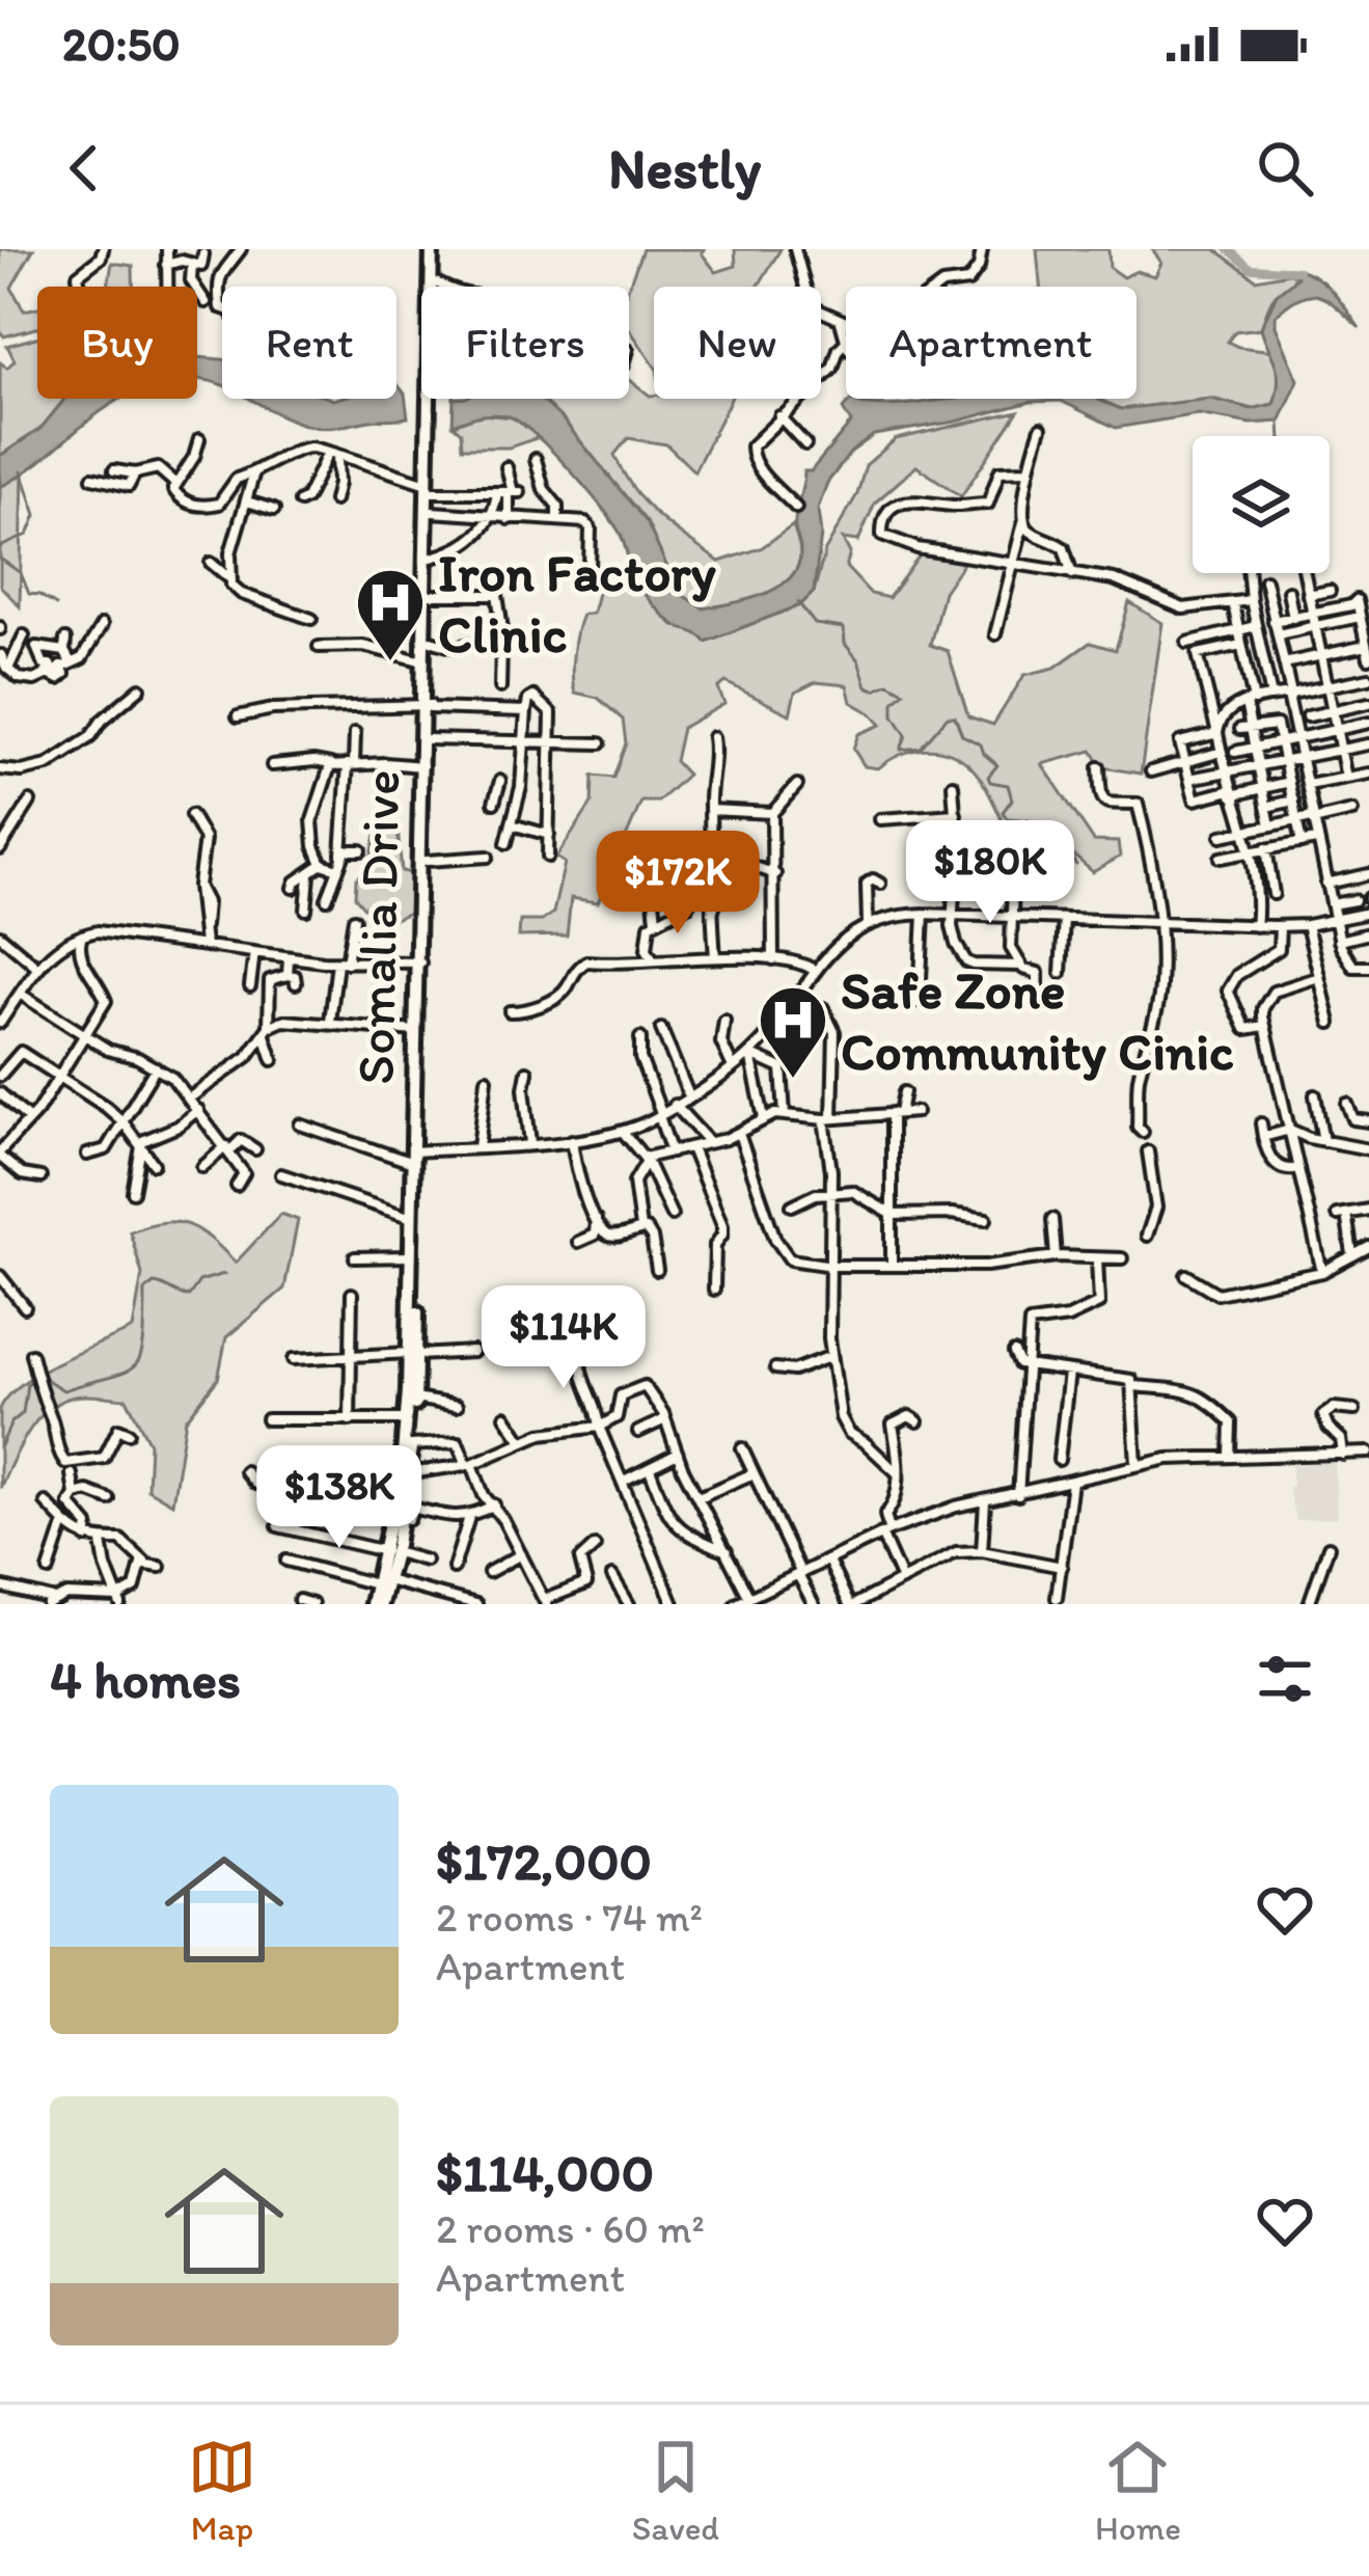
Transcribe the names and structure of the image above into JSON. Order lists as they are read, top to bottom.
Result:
{
  "streets": {
    "main road": ["Somalia Drive"]
  },
  "places": {
    "hospital": ["Iron Factory Clinic", "Safe Zone Community Cinic"]
  },
  "page": {
    "status": "20:50",
    "header": "Nestly",
    "chip": [
      "Buy",
      "Rent",
      "Filters",
      "New",
      "Apartment"
    ],
    "price": [
      "$180K",
      "$172K",
      "$114K",
      "$138K"
    ],
    "heading": "4 homes",
    "list": [
      {
        "name": "$172,000",
        "note": "2 rooms · 74 m² · Apartment"
      },
      {
        "name": "$114,000",
        "note": "2 rooms · 60 m² · Apartment"
      }
    ],
    "tabs": ["Map", "Saved", "Home"]
  }
}
